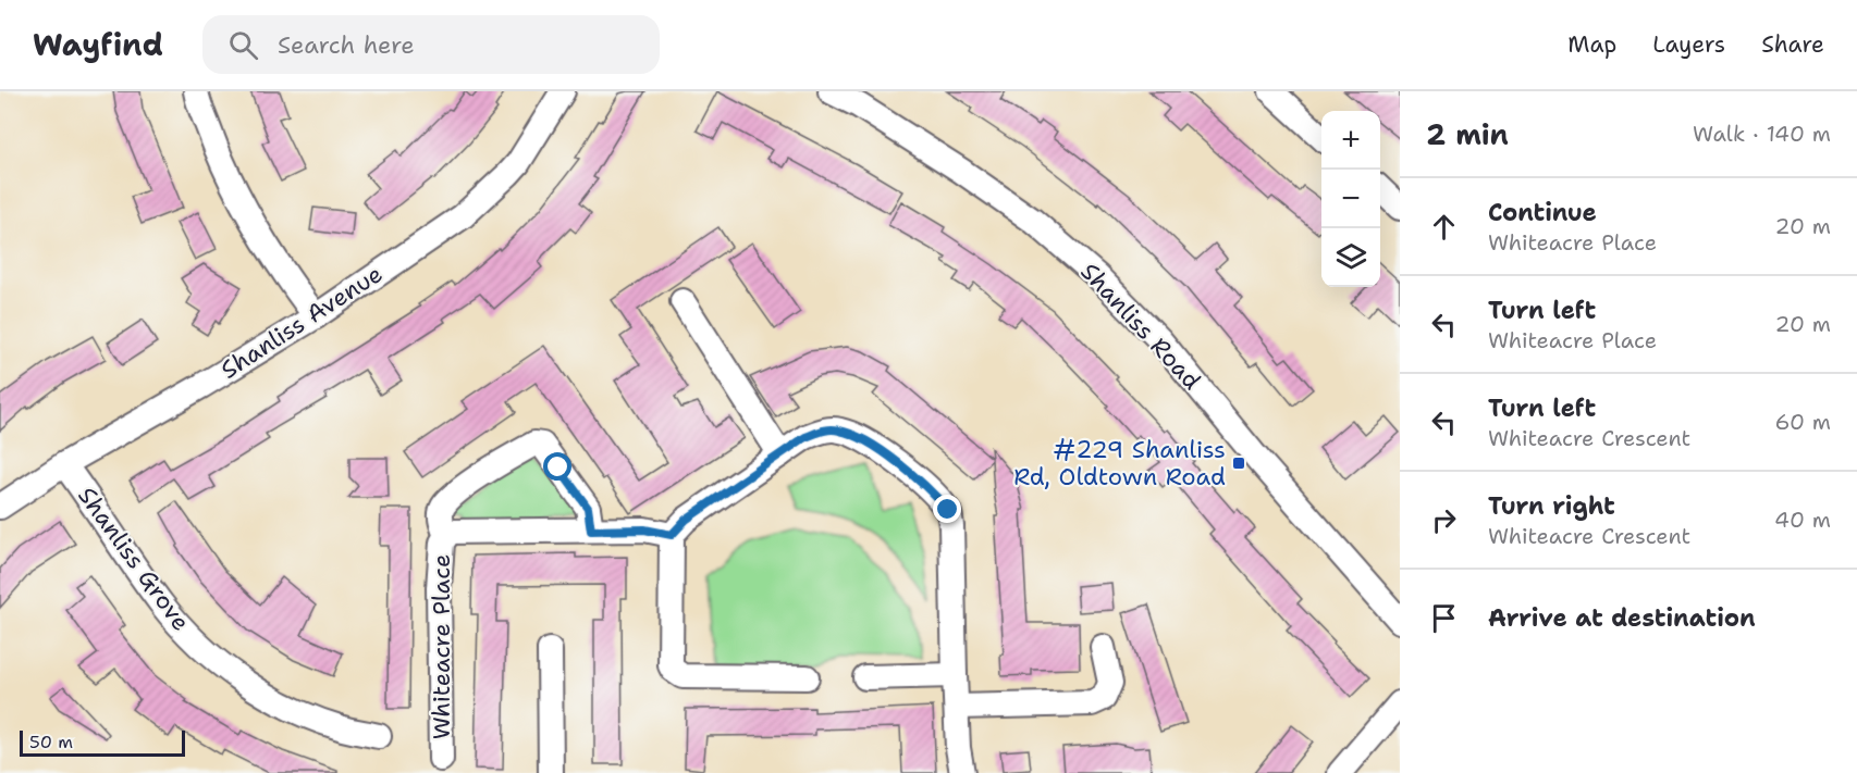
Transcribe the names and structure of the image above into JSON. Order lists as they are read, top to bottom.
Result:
{
  "streets": {
    "street": [
      "Shanliss Avenue",
      "Shanliss Road",
      "Shanliss Grove",
      "Whiteacre Place"
    ]
  },
  "crossings": [
    ["Shanliss Avenue", "Shanliss Grove"]
  ],
  "places": {
    "transit": ["#229 Shanliss Rd, Oldtown Road"]
  },
  "scale_bar": "50 m",
  "page": {
    "header": "Wayfind",
    "search": "Search here",
    "nav": ["Map", "Layers", "Share"],
    "heading": ["2 min", "Walk · 140 m"],
    "map_buttons": ["+", "−"],
    "list": [
      ["Continue", "Whiteacre Place", "20 m"],
      ["Turn left", "Whiteacre Place", "20 m"],
      ["Turn left", "Whiteacre Crescent", "60 m"],
      ["Turn right", "Whiteacre Crescent", "40 m"],
      "Arrive at destination"
    ],
    "scale": "50 m"
  }
}
